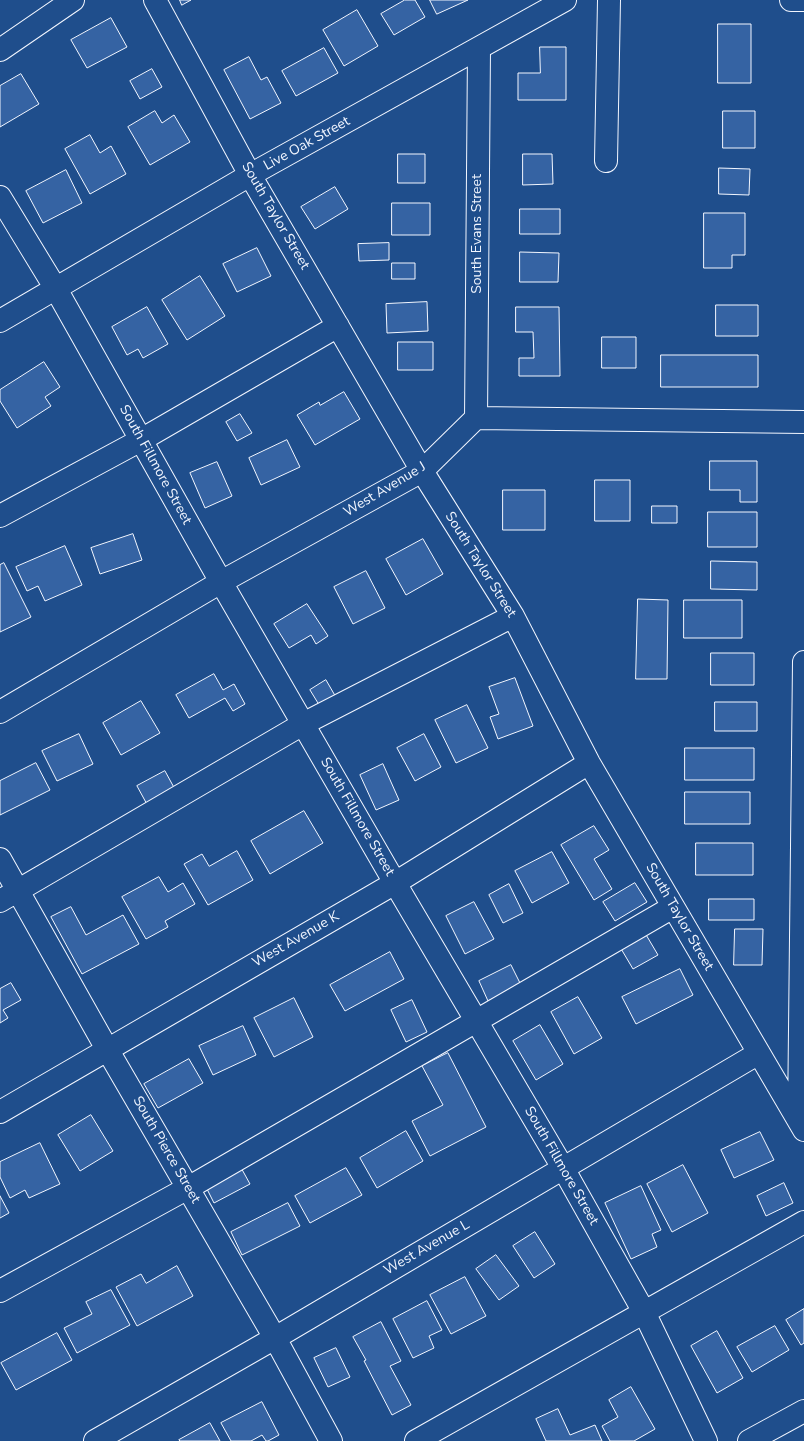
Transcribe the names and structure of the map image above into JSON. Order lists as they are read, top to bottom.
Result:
{
  "streets": {
    "street": [
      "Live Oak Street",
      "South Taylor Street",
      "South Evans Street",
      "South Fillmore Street",
      "West Avenue J",
      "West Avenue K",
      "South Pierce Street",
      "West Avenue L"
    ]
  },
  "crossings": [
    ["Live Oak Street", "South Taylor Street"],
    ["Live Oak Street", "South Evans Street"],
    ["Live Oak Street", "South Fillmore Street"],
    ["South Taylor Street", "West Avenue J"],
    ["South Taylor Street", "West Avenue K"],
    ["South Taylor Street", "West Avenue L"],
    ["South Evans Street", "West Avenue J"],
    ["South Fillmore Street", "West Avenue J"],
    ["South Fillmore Street", "West Avenue K"],
    ["South Fillmore Street", "West Avenue L"],
    ["West Avenue K", "South Pierce Street"],
    ["South Pierce Street", "West Avenue L"]
  ]
}
